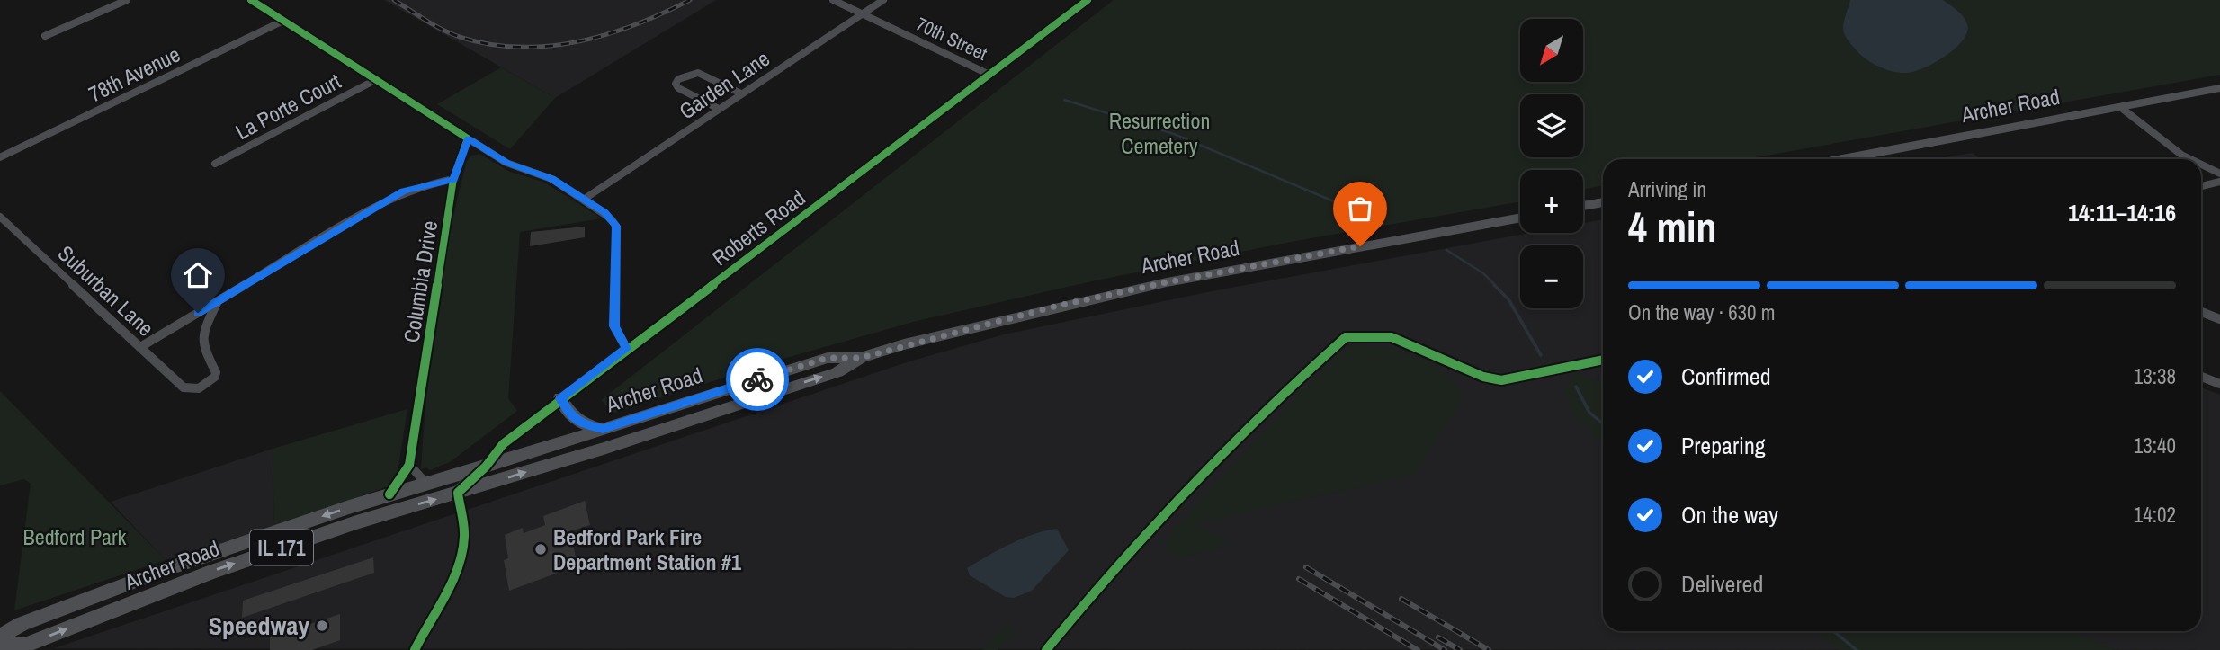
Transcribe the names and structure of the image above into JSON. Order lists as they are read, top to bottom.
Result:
{
  "streets": {
    "main road": ["Archer Road", "IL 171"],
    "street": [
      "70th Street",
      "78th Avenue",
      "Garden Lane",
      "La Porte Court",
      "Roberts Road",
      "Columbia Drive",
      "Suburban Lane"
    ]
  },
  "crossings": [
    ["70th Street", "Garden Lane"],
    ["70th Street", "Roberts Road"],
    ["Archer Road", "Roberts Road"],
    ["Archer Road", "Columbia Drive"]
  ],
  "parks": ["Resurrection Cemetery", "Bedford Park"],
  "places": ["Bedford Park Fire Department Station #1", "Speedway"],
  "north": "bottom left",
  "page": {
    "map_buttons": ["+", "−"],
    "heading": ["4 min", "Arriving in", "14:11–14:16"],
    "bar": "On the way · 630 m",
    "list": [
      ["Confirmed", "13:38"],
      ["Preparing", "13:40"],
      ["On the way", "14:02"],
      "Delivered"
    ]
  }
}
